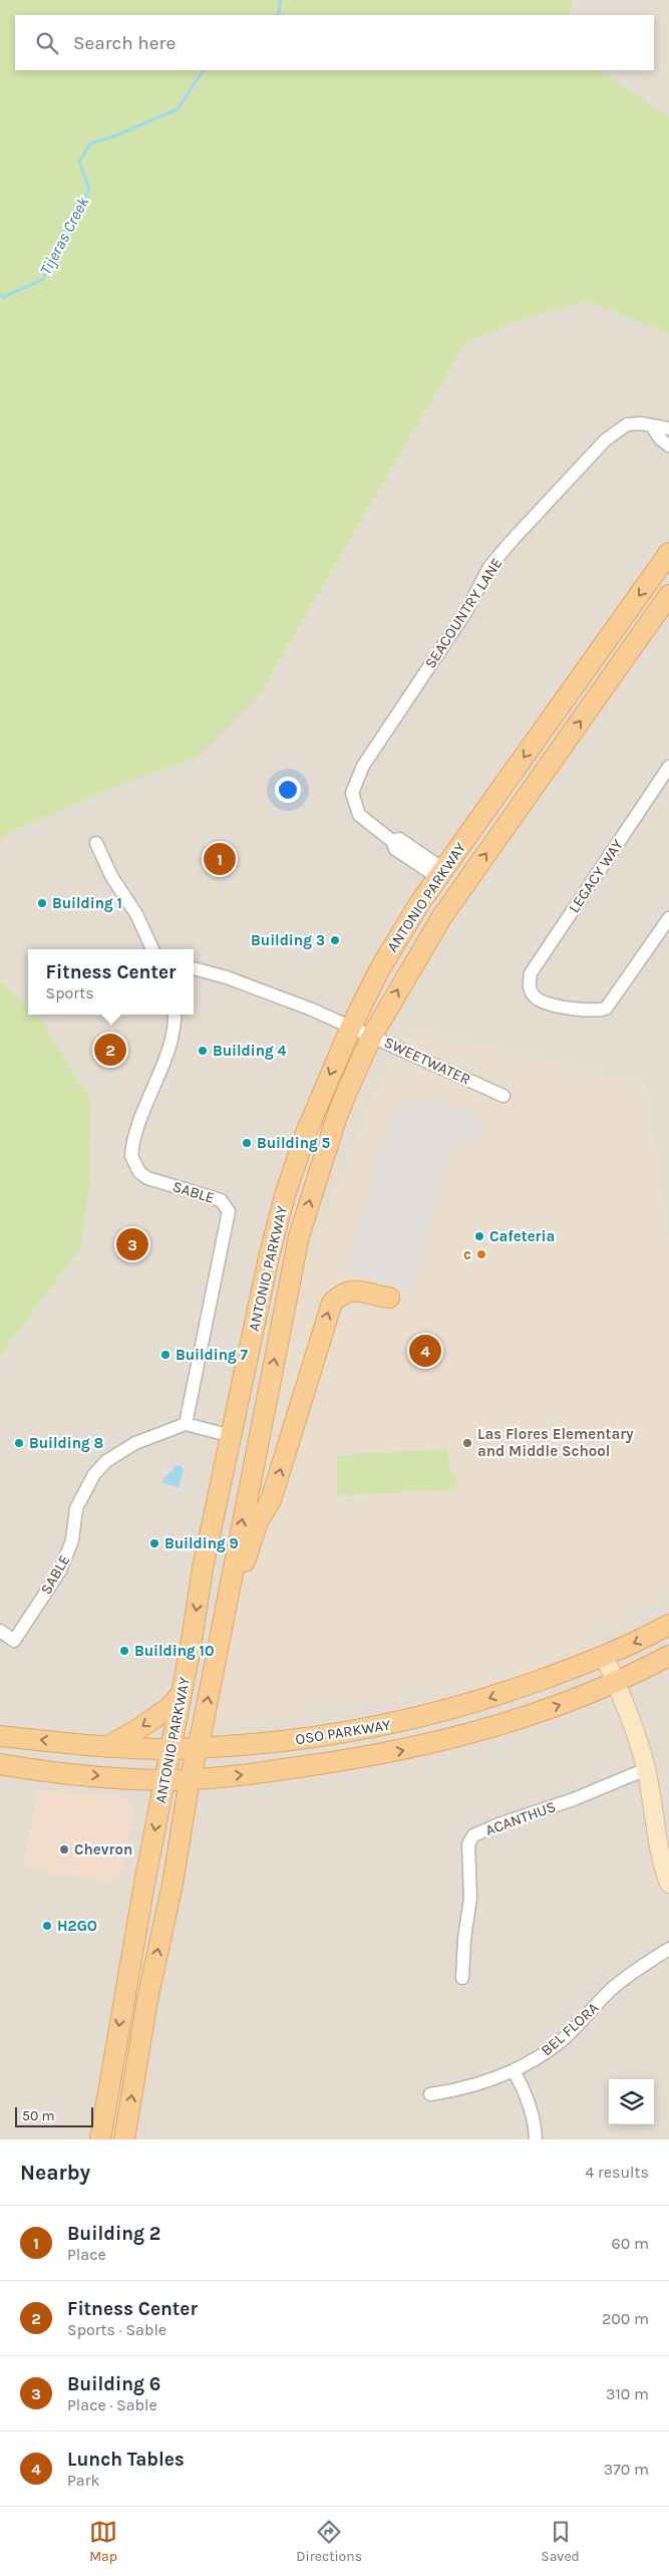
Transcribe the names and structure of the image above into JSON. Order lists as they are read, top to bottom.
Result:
{
  "streets": {
    "main road": ["ANTONIO PARKWAY", "OSO PARKWAY"],
    "street": [
      "SEACOUNTRY LANE",
      "LEGACY WAY",
      "SWEETWATER",
      "SABLE",
      "ACANTHUS",
      "BEL FLORA"
    ]
  },
  "crossings": [
    ["SEACOUNTRY LANE", "ANTONIO PARKWAY"],
    ["ANTONIO PARKWAY", "SWEETWATER"],
    ["ANTONIO PARKWAY", "OSO PARKWAY"]
  ],
  "water": ["Tijeras Creek"],
  "places": [
    "Building 1",
    "Building 3",
    "Building 4",
    "Building 5",
    "Cafeteria",
    "c",
    "Building 7",
    "Building 8",
    "Las Flores Elementary and Middle School",
    "Building 9",
    "Building 10",
    "Chevron",
    "H2GO"
  ],
  "scale_bar": "50 m",
  "page": {
    "search": "Search here",
    "pins": [
      "1",
      "2",
      "3",
      "4"
    ],
    "popup": ["Fitness Center", "Sports"],
    "scale": "50 m",
    "heading": ["Nearby", "4 results"],
    "list": [
      {
        "mark": "1",
        "name": "Building 2",
        "note": "Place",
        "value": "60 m"
      },
      {
        "mark": "2",
        "name": "Fitness Center",
        "note": "Sports · Sable",
        "value": "200 m"
      },
      {
        "mark": "3",
        "name": "Building 6",
        "note": "Place · Sable",
        "value": "310 m"
      },
      {
        "mark": "4",
        "name": "Lunch Tables",
        "note": "Park",
        "value": "370 m"
      }
    ],
    "nav": ["Map", "Directions", "Saved"]
  }
}
